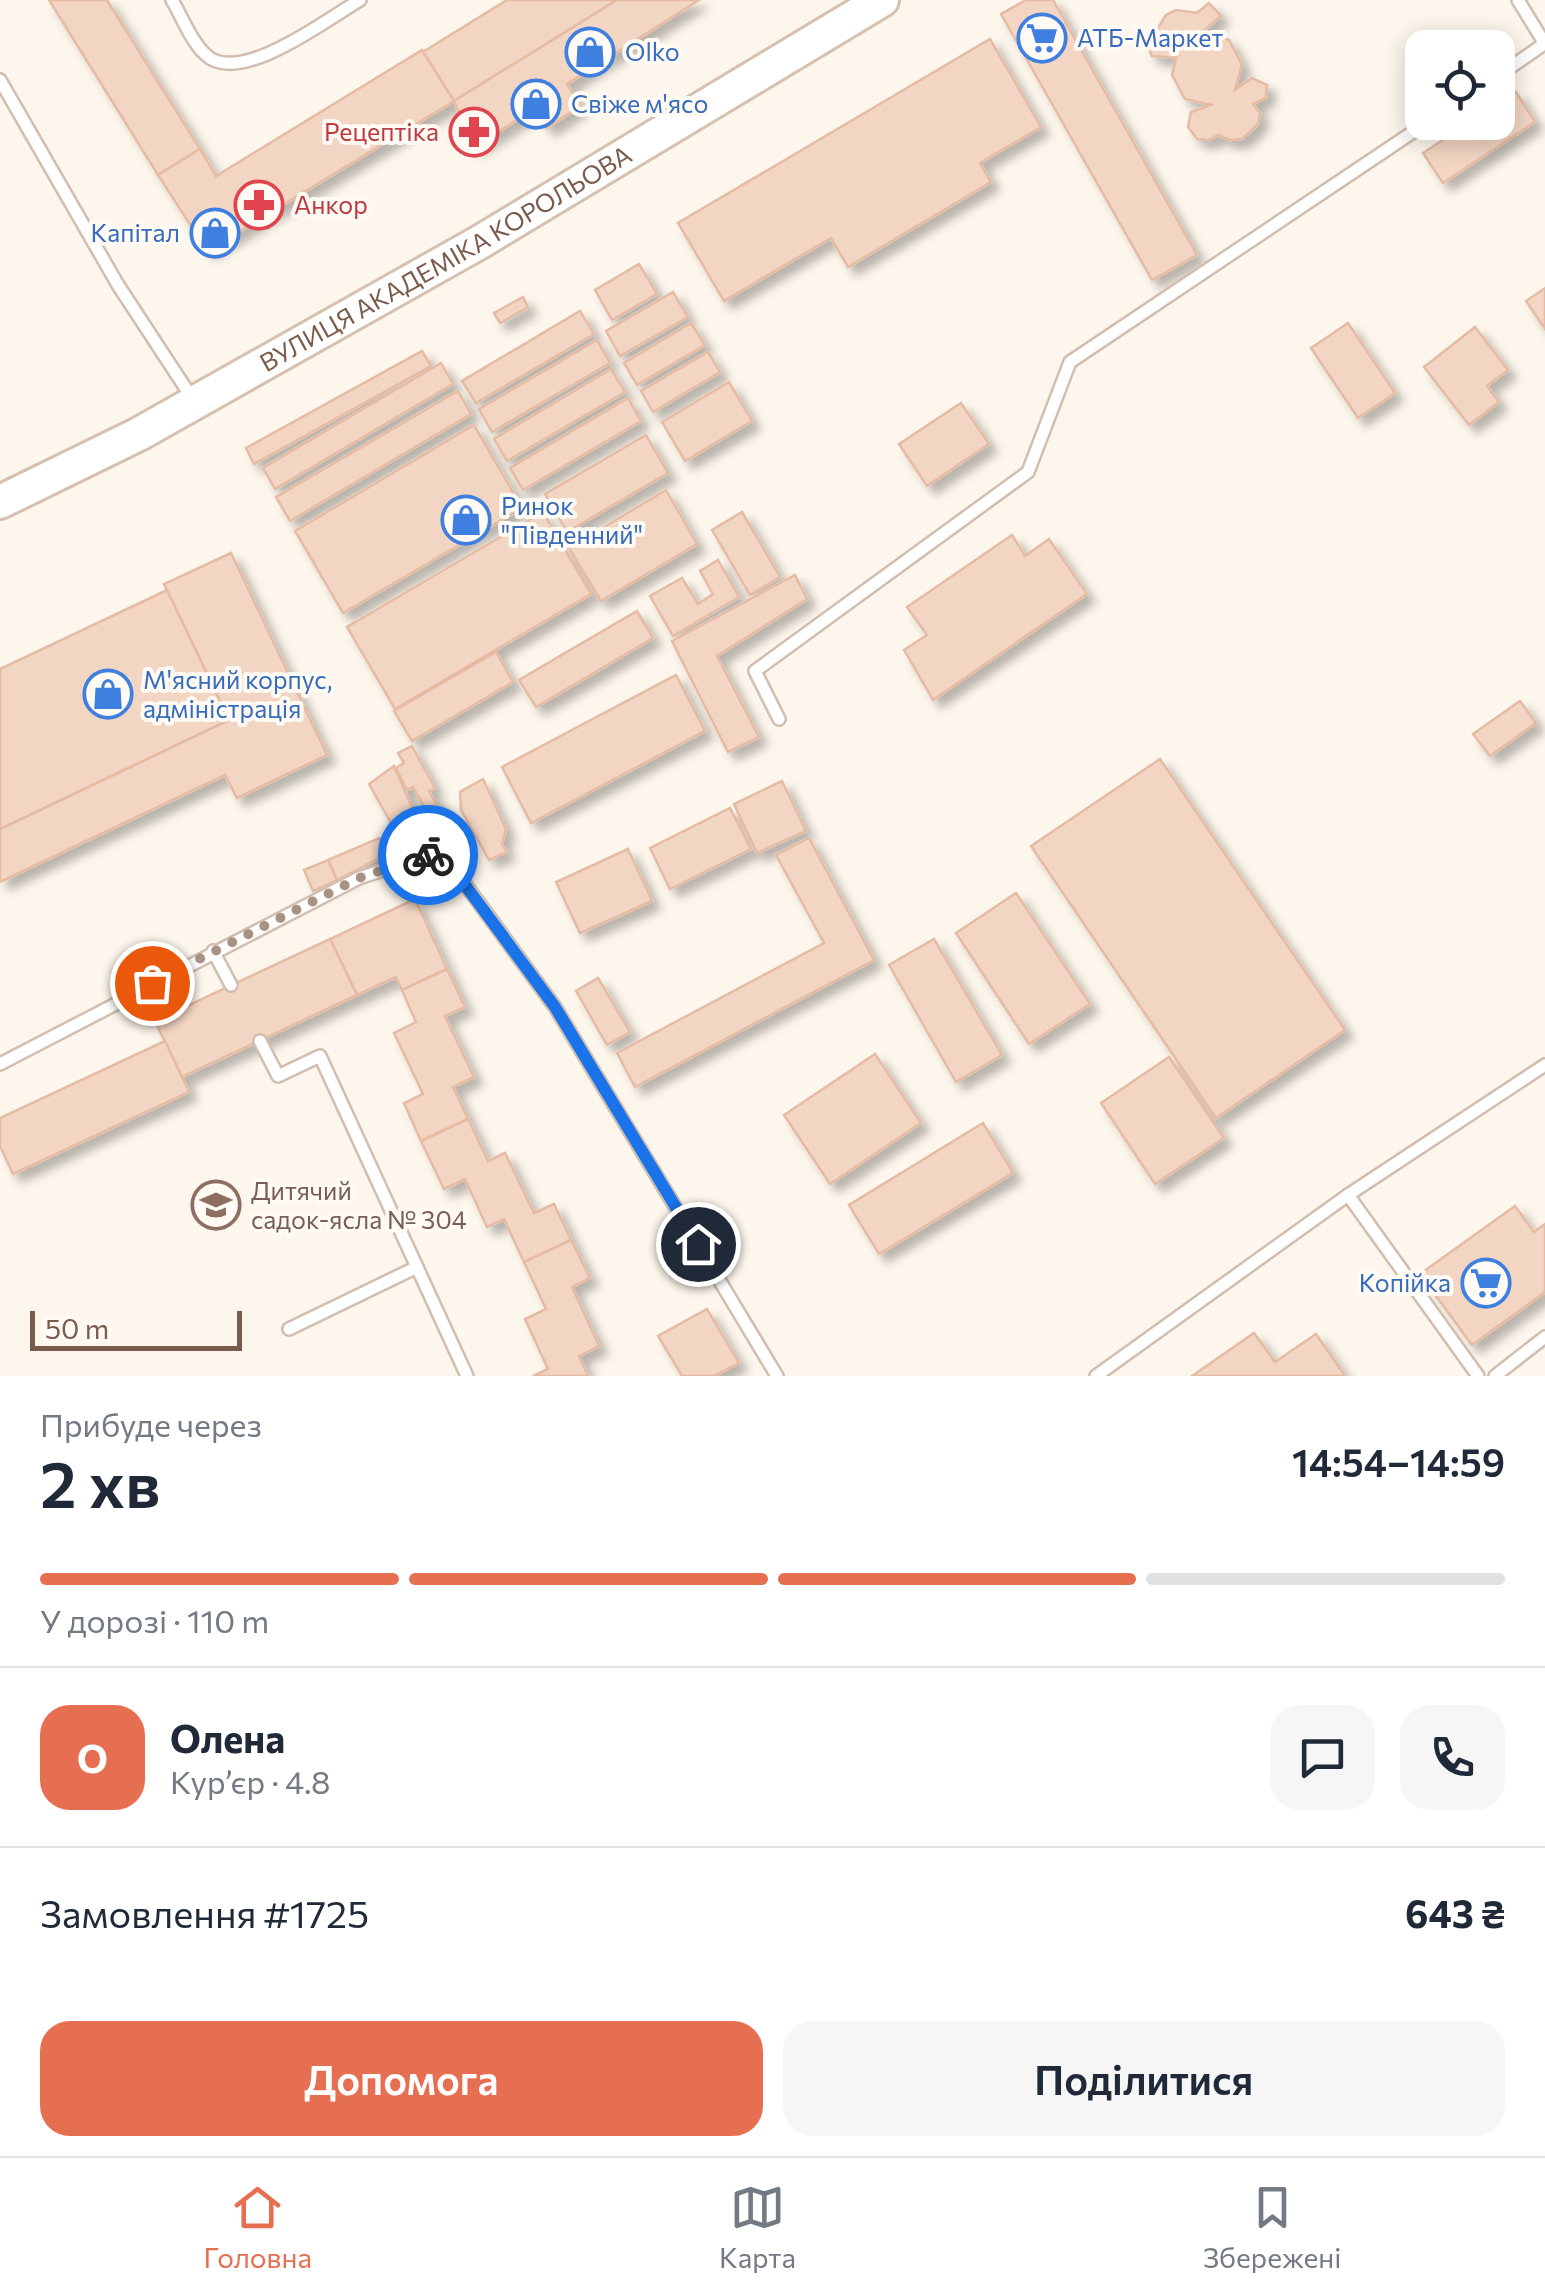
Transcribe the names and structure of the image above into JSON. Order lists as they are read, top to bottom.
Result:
{
  "streets": {
    "main road": ["ВУЛИЦЯ АКАДЕМІКА КОРОЛЬОВА"]
  },
  "places": {
    "supermarket": ["АТБ-Маркет", "Копійка"],
    "shop": [
      "Olko",
      "Свіже м'ясо",
      "Капітал",
      "Ринок \"Південний\"",
      "М'ясний корпус, адміністрація"
    ],
    "pharmacy": ["Рецептіка", "Анкор"],
    "school or university": ["Дитячий садок-ясла № 304"]
  },
  "scale_bar": "50 m",
  "page": {
    "scale": "50 m",
    "heading": ["2 хв", "Прибуде через", "14:54–14:59"],
    "panel": [
      "Олена",
      "Кур’єр · 4.8",
      "Замовлення #1725",
      "643 ₴"
    ],
    "bar": "У дорозі · 110 m",
    "round": "О",
    "buttons": ["Допомога", "Поділитися"],
    "tabs": ["Головна", "Карта", "Збережені"]
  }
}
